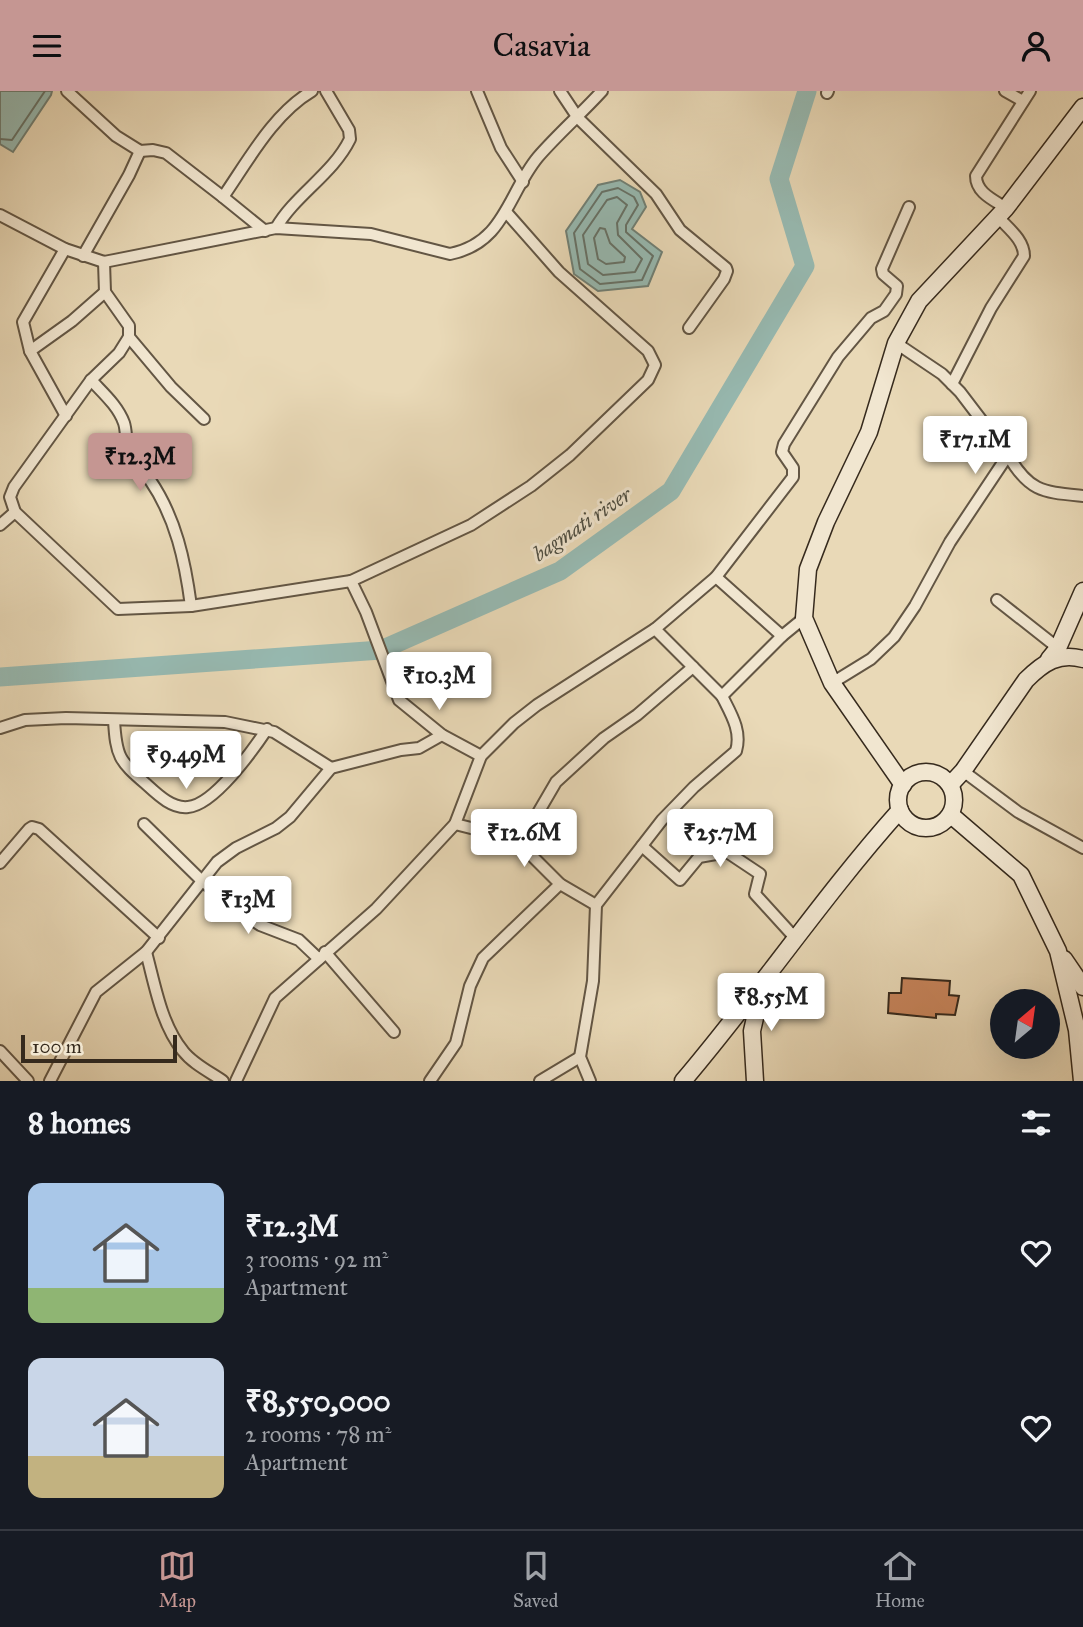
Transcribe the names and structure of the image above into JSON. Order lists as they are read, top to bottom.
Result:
{
  "water": ["bagmati river"],
  "scale_bar": "100 m",
  "north": "top right",
  "page": {
    "header": "Casavia",
    "price": [
      "₹17.1M",
      "₹12.3M",
      "₹10.3M",
      "₹9.49M",
      "₹12.6M",
      "₹25.7M",
      "₹13M",
      "₹8.55M"
    ],
    "scale": "100 m",
    "heading": "8 homes",
    "list": [
      {
        "name": "₹12.3M",
        "note": "3 rooms · 92 m² · Apartment"
      },
      {
        "name": "₹8,550,000",
        "note": "2 rooms · 78 m² · Apartment"
      }
    ],
    "tabs": ["Map", "Saved", "Home"]
  }
}
